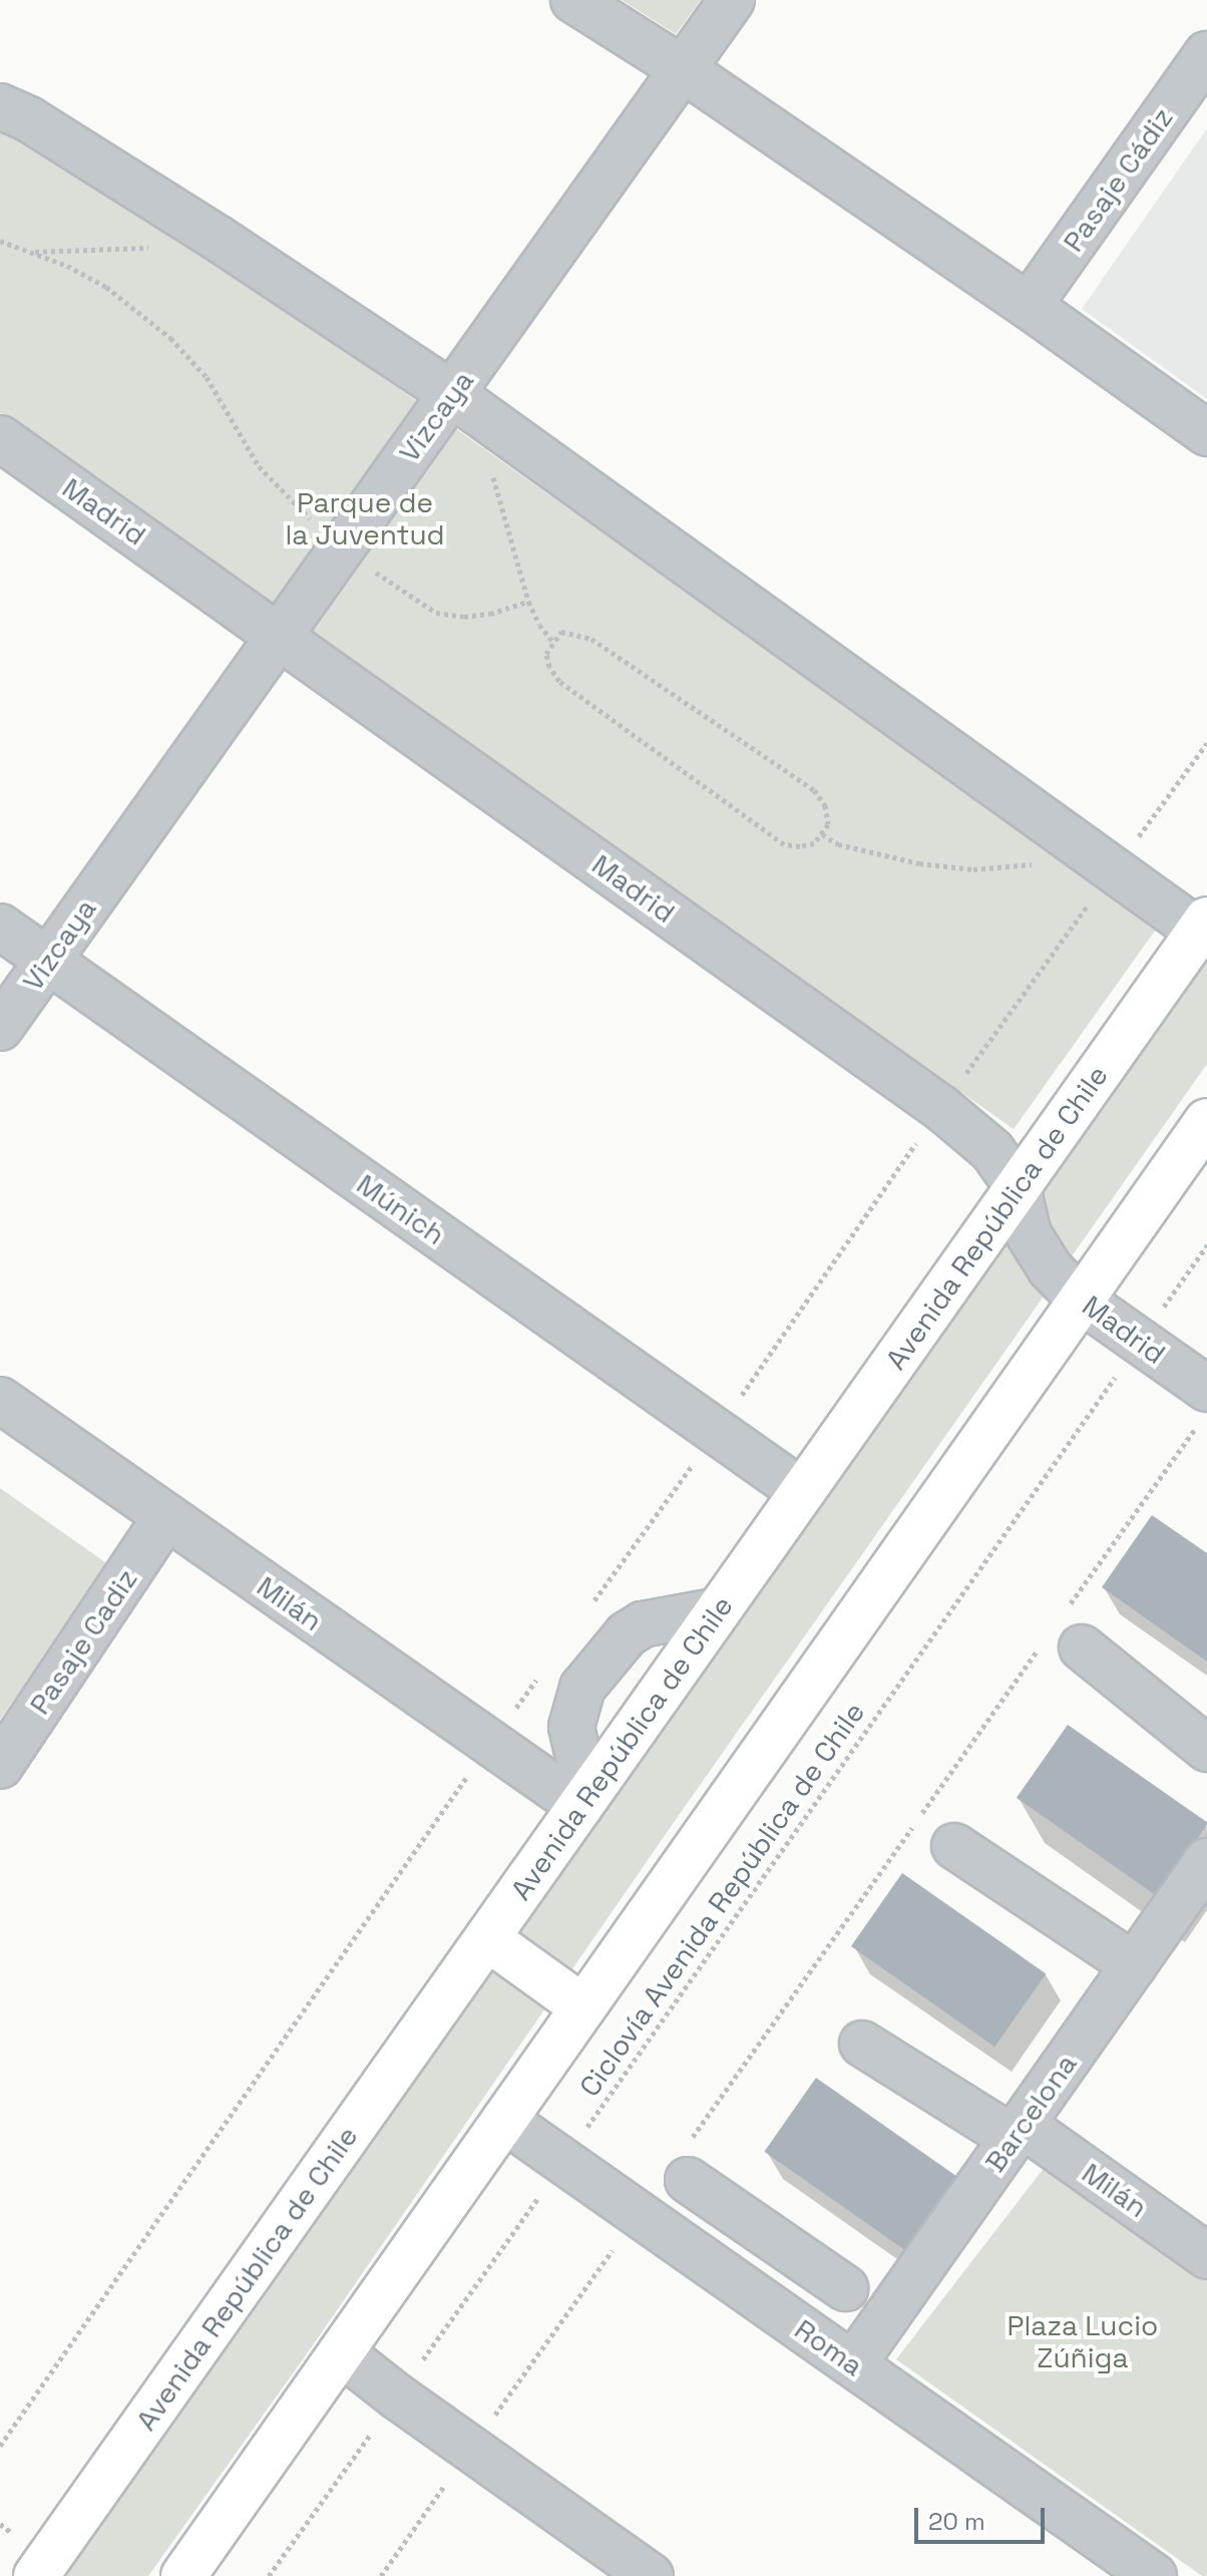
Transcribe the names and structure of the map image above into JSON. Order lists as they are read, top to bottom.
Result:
{
  "streets": {
    "main road": ["Avenida República de Chile"],
    "street": [
      "Pasaje Cádiz",
      "Vizcaya",
      "Madrid",
      "Múnich",
      "Milán",
      "Pasaje Cadiz",
      "Barcelona",
      "Roma"
    ],
    "path": ["Ciclovía Avenida República de Chile"]
  },
  "crossings": [
    ["Vizcaya", "Madrid"],
    ["Vizcaya", "Múnich"],
    ["Madrid", "Avenida República de Chile"],
    ["Madrid", "Ciclovía Avenida República de Chile"],
    ["Múnich", "Avenida República de Chile"],
    ["Avenida República de Chile", "Milán"],
    ["Milán", "Pasaje Cadiz"],
    ["Milán", "Barcelona"],
    ["Ciclovía Avenida República de Chile", "Roma"],
    ["Barcelona", "Roma"]
  ],
  "parks": ["Parque de la Juventud", "Plaza Lucio Zúñiga"],
  "scale_bar": "20 m"
}
